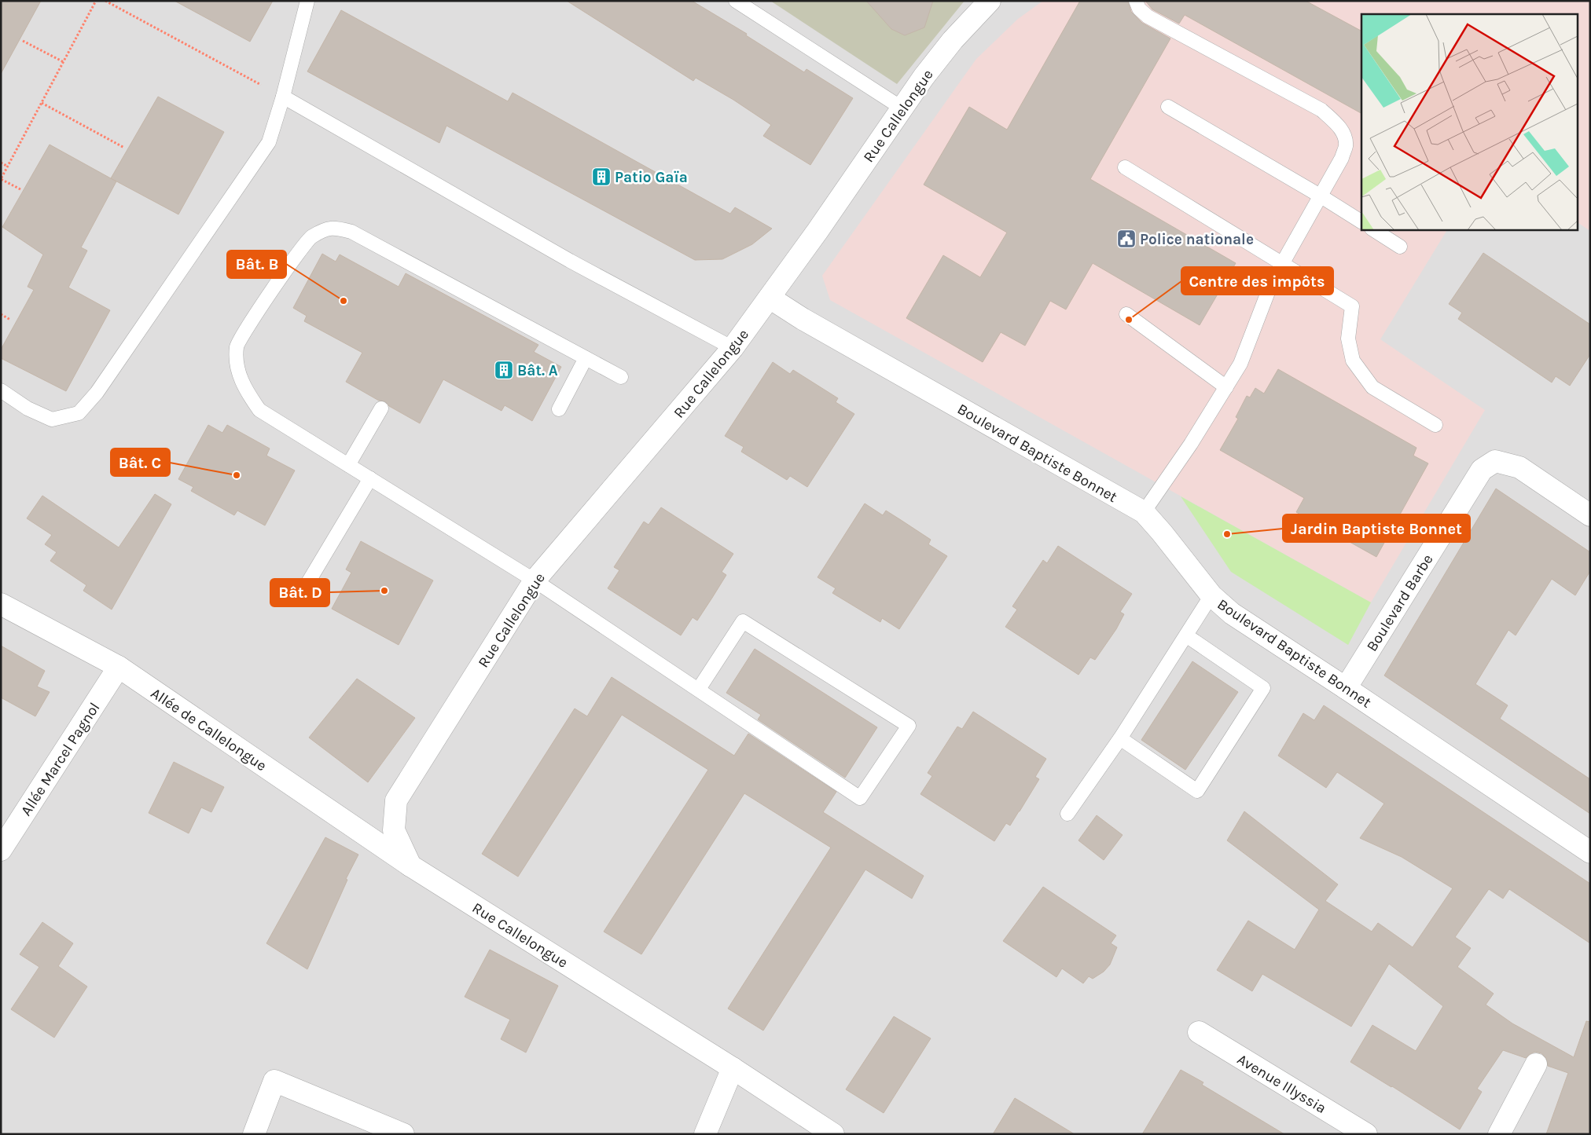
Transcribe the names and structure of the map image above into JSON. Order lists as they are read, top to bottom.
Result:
{
  "streets": {
    "street": [
      "Rue Callelongue",
      "Boulevard Baptiste Bonnet",
      "Boulevard Barbe",
      "Allée de Callelongue",
      "Allée Marcel Pagnol",
      "Avenue Illyssia"
    ]
  },
  "crossings": [
    ["Rue Callelongue", "Boulevard Baptiste Bonnet"],
    ["Rue Callelongue", "Allée de Callelongue"],
    ["Boulevard Baptiste Bonnet", "Boulevard Barbe"],
    ["Allée de Callelongue", "Allée Marcel Pagnol"]
  ],
  "places": {
    "building": ["Patio Gaïa", "Bât. A"],
    "public building": ["Police nationale"],
    "other": [
      "Bât. B",
      "Centre des impôts",
      "Bât. C",
      "Jardin Baptiste Bonnet",
      "Bât. D"
    ]
  }
}
